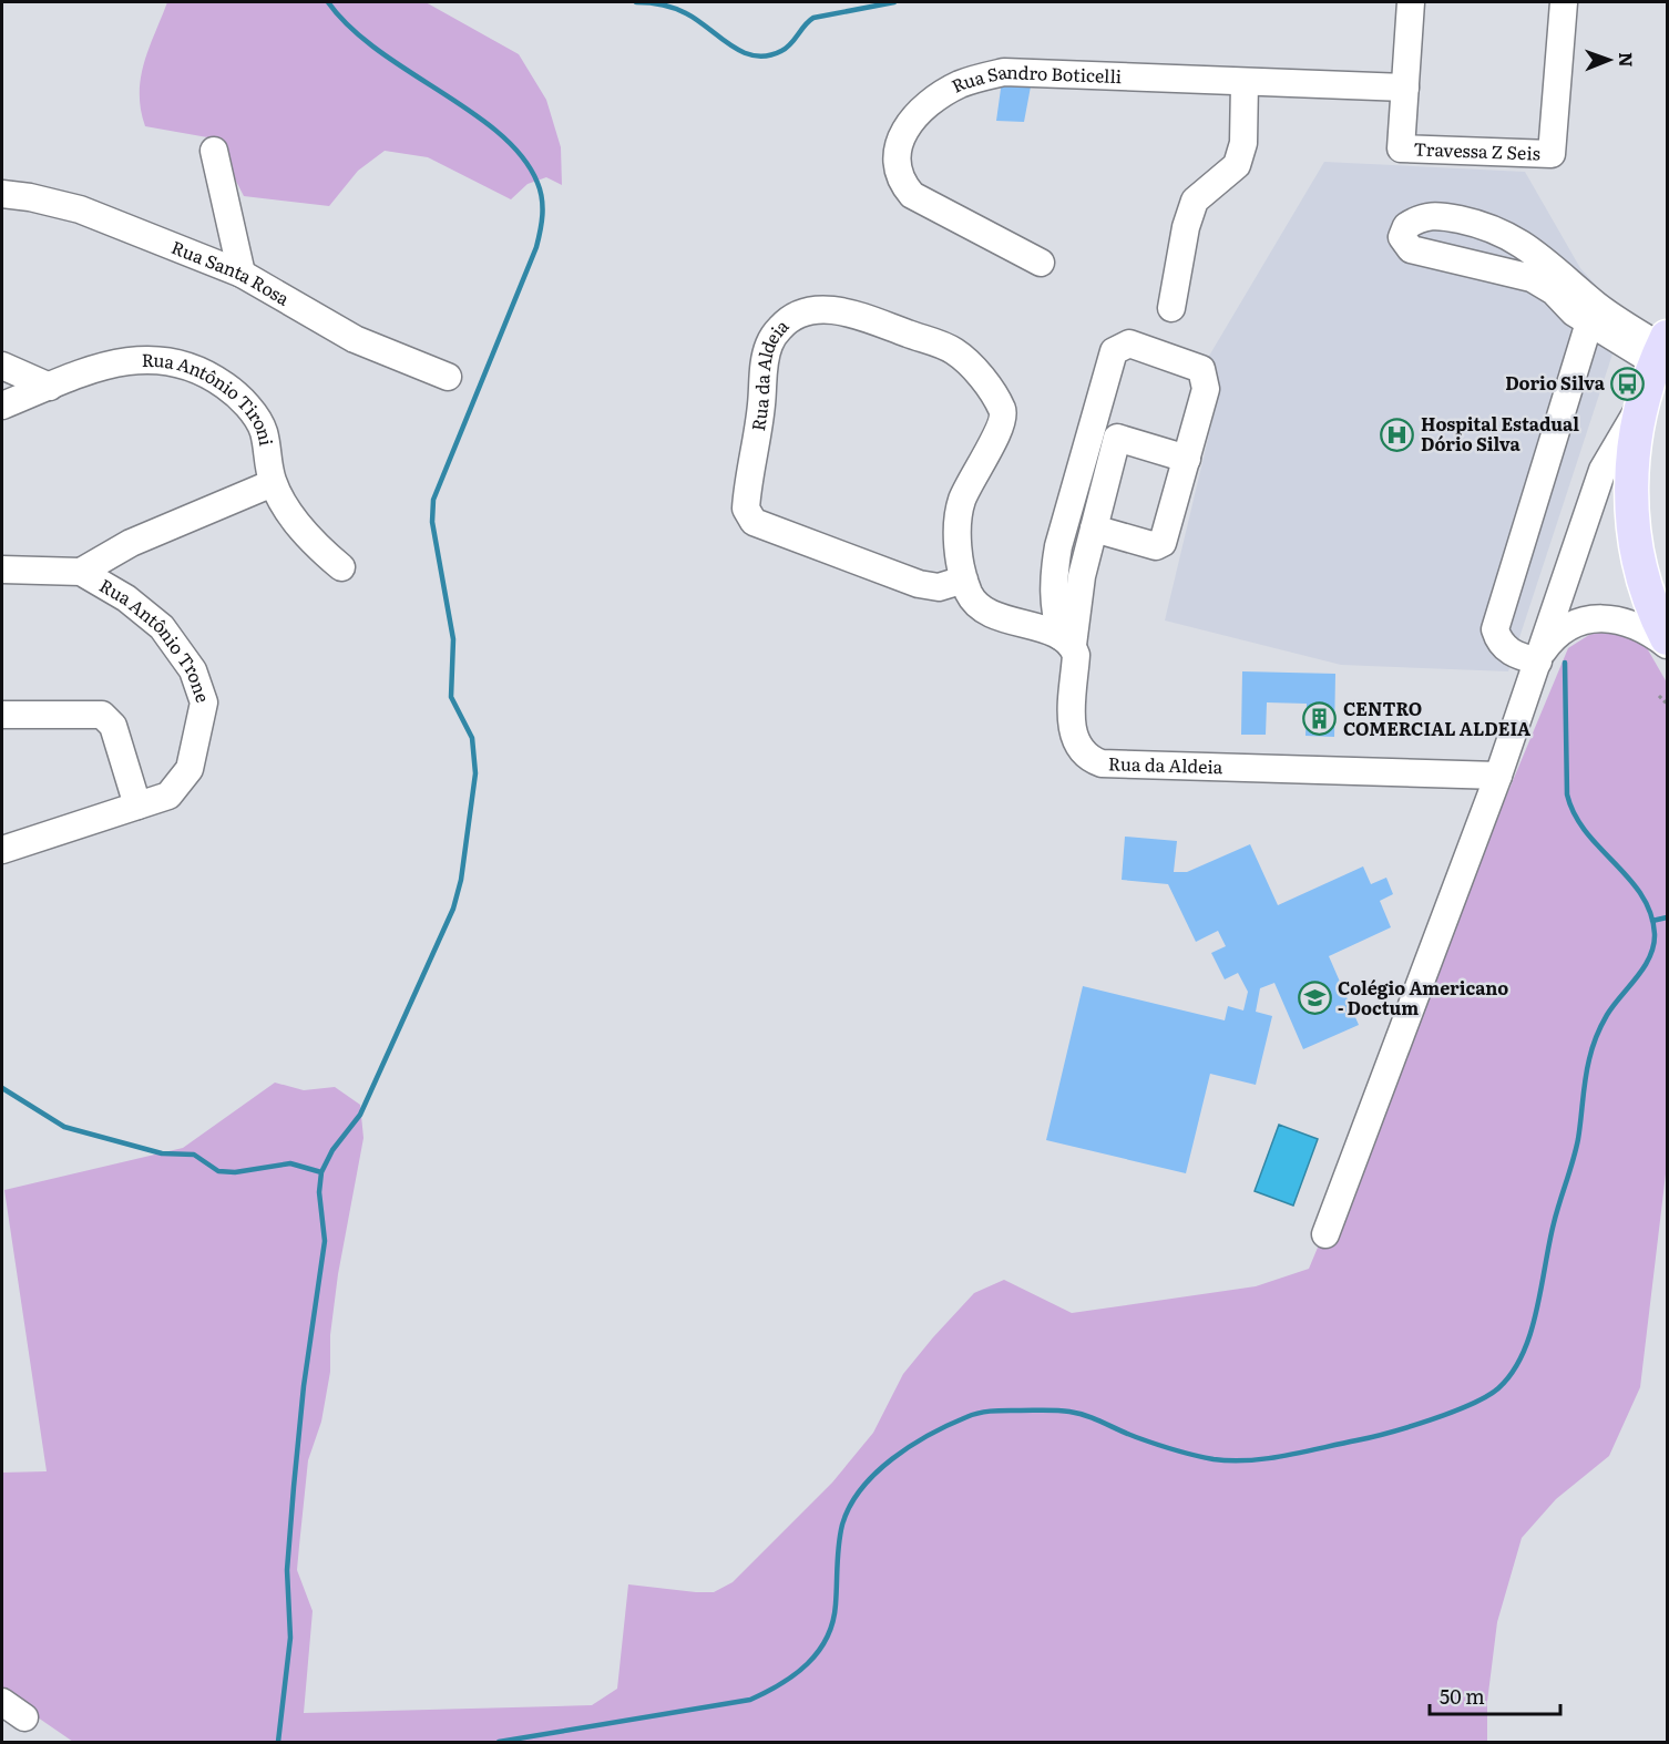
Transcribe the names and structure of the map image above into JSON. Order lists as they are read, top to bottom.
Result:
{
  "streets": {
    "street": [
      "Rua Sandro Boticelli",
      "Travessa Z Seis",
      "Rua Santa Rosa",
      "Rua da Aldeia",
      "Rua Antônio Tironi",
      "Rua Antônio Trone"
    ]
  },
  "crossings": [
    ["Rua Sandro Boticelli", "Travessa Z Seis"]
  ],
  "places": {
    "bus stop": ["Dorio Silva"],
    "hospital": ["Hospital Estadual Dório Silva"],
    "building": ["CENTRO COMERCIAL ALDEIA"],
    "school or university": ["Colégio Americano - Doctum"]
  },
  "scale_bar": "50 m",
  "north": "right"
}
